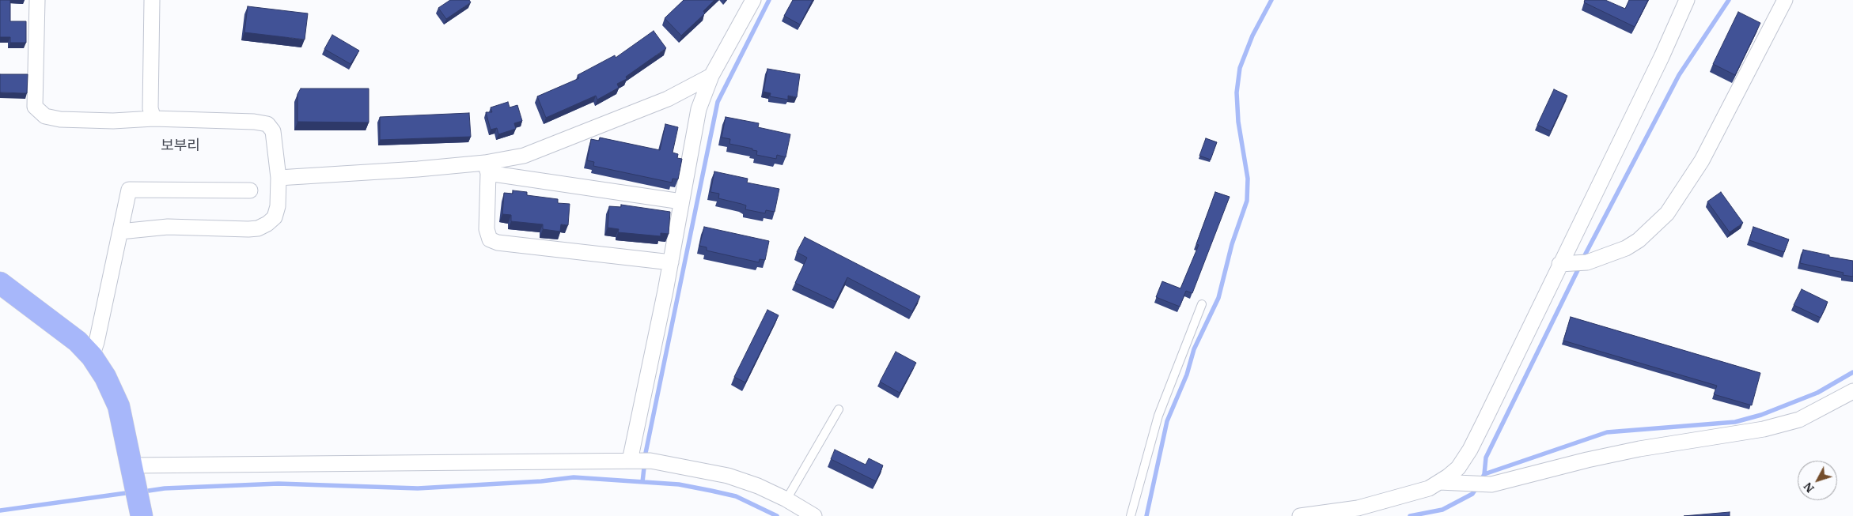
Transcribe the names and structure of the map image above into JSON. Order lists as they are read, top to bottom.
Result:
{
  "districts": ["보부리"],
  "north": "bottom left"
}
